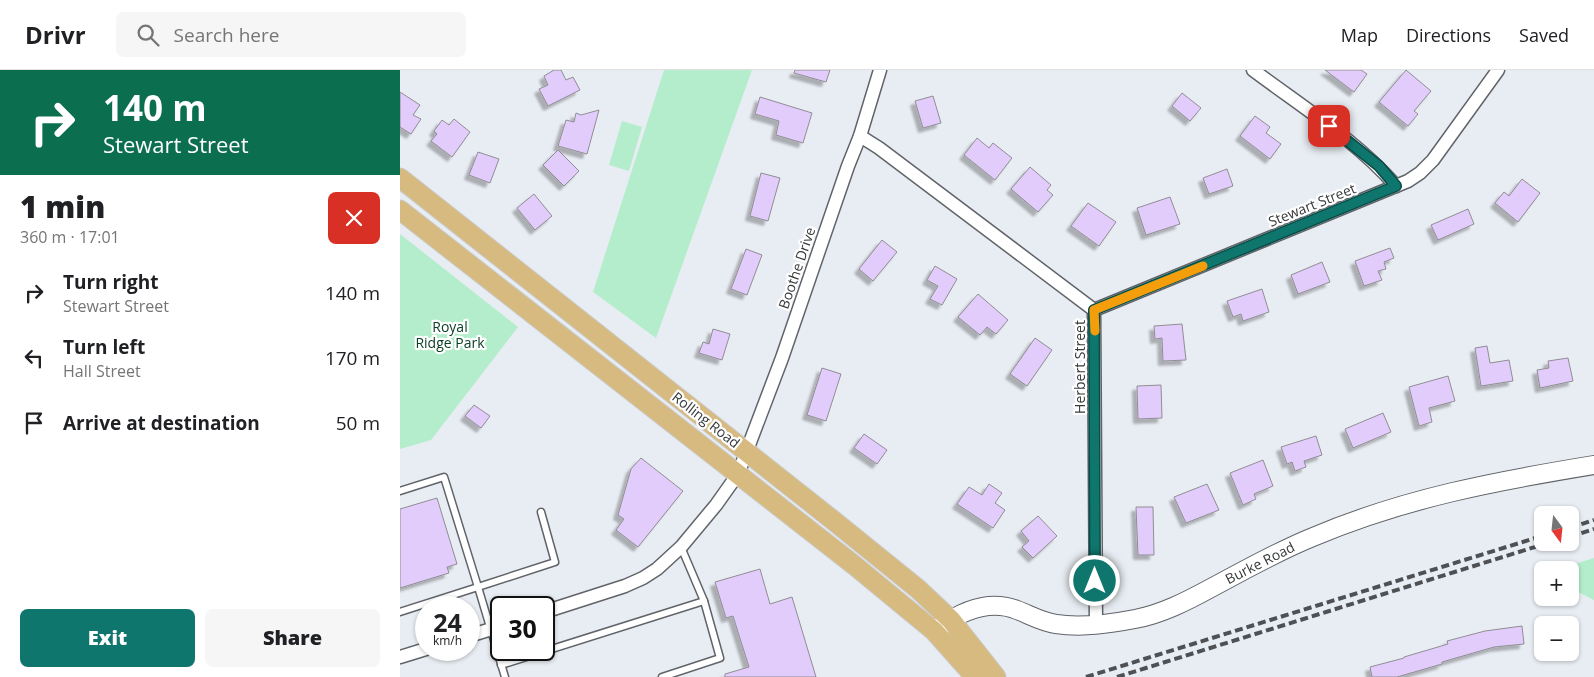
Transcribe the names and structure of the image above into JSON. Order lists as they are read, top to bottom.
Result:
{
  "streets": {
    "main road": ["Rolling Road"],
    "street": [
      "Stewart Street",
      "Boothe Drive",
      "Herbert Street",
      "Burke Road"
    ]
  },
  "crossings": [
    ["Stewart Street", "Herbert Street"],
    ["Boothe Drive", "Herbert Street"],
    ["Boothe Drive", "Rolling Road"],
    ["Herbert Street", "Burke Road"],
    ["Rolling Road", "Burke Road"]
  ],
  "parks": ["Royal Ridge Park"],
  "north": "bottom",
  "page": {
    "header": "Drivr",
    "search": "Search here",
    "nav": ["Map", "Directions", "Saved"],
    "turn": ["140 m", "Stewart Street"],
    "heading": ["1 min", "360 m · 17:01"],
    "list": [
      {
        "name": "Turn right",
        "note": "Stewart Street",
        "value": "140 m"
      },
      {
        "name": "Turn left",
        "note": "Hall Street",
        "value": "170 m"
      },
      {
        "name": "Arrive at destination",
        "value": "50 m"
      }
    ],
    "map_buttons": ["+", "−"],
    "speed": "24 km/h",
    "limit": "30",
    "buttons": ["Exit", "Share"]
  }
}
